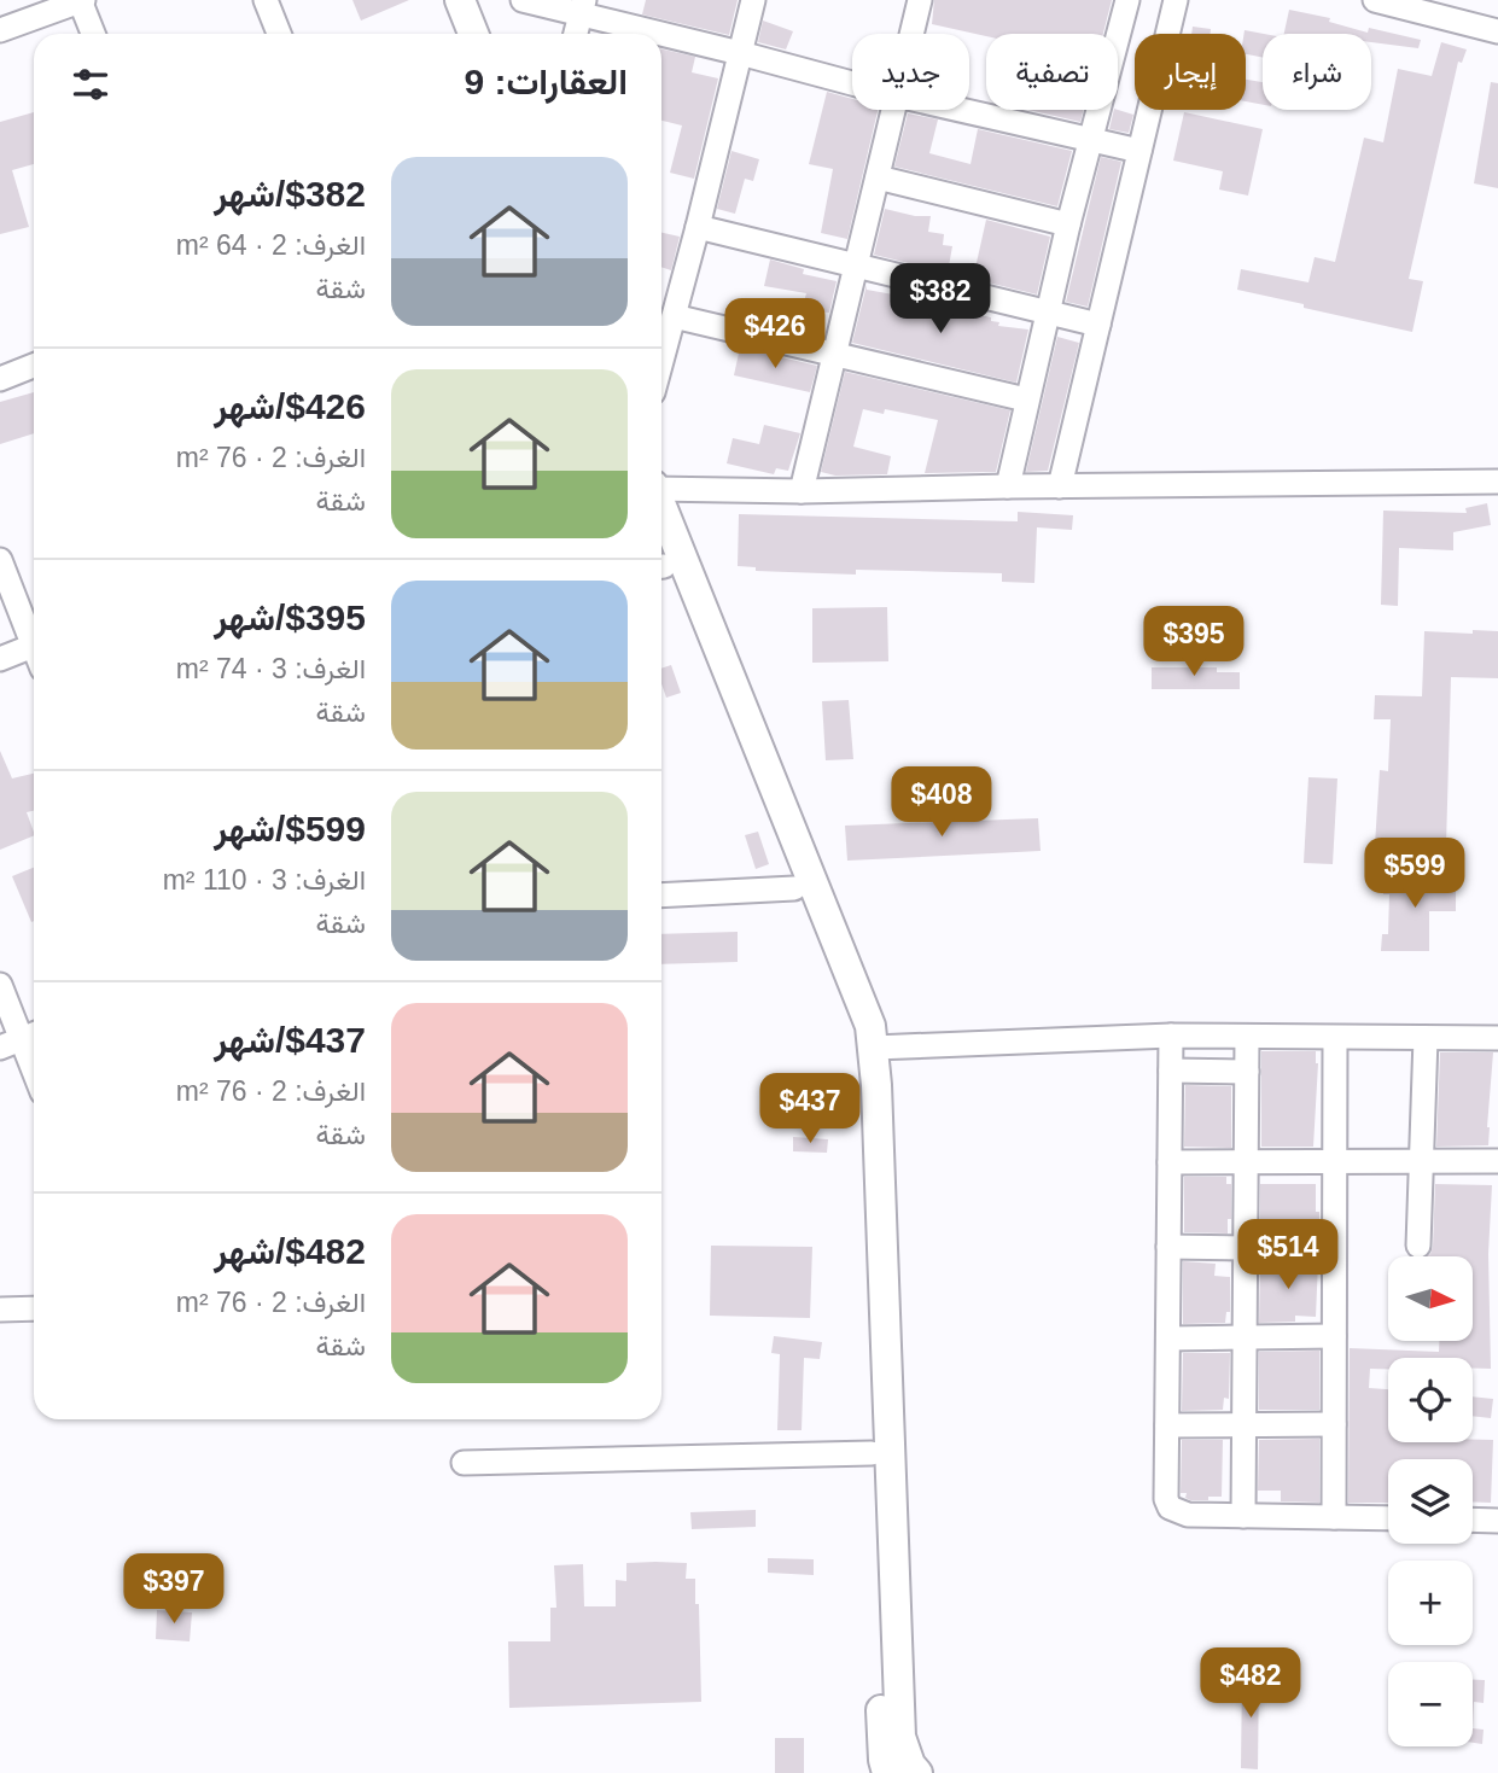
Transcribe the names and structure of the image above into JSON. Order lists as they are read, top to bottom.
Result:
{
  "north": "right",
  "page": {
    "chip": [
      "شراء",
      "إيجار",
      "تصفية",
      "جديد"
    ],
    "heading": "العقارات: 9",
    "list": [
      {
        "name": "$382/شهر",
        "note": "الغرف: 2 · 64 m² · شقة"
      },
      {
        "name": "$426/شهر",
        "note": "الغرف: 2 · 76 m² · شقة"
      },
      {
        "name": "$395/شهر",
        "note": "الغرف: 3 · 74 m² · شقة"
      },
      {
        "name": "$599/شهر",
        "note": "الغرف: 3 · 110 m² · شقة"
      },
      {
        "name": "$437/شهر",
        "note": "الغرف: 2 · 76 m² · شقة"
      },
      {
        "name": "$482/شهر",
        "note": "الغرف: 2 · 76 m² · شقة"
      }
    ],
    "price": [
      "$382",
      "$426",
      "$395",
      "$408",
      "$599",
      "$437",
      "$514",
      "$397",
      "$482"
    ],
    "map_buttons": ["+", "−"]
  }
}
